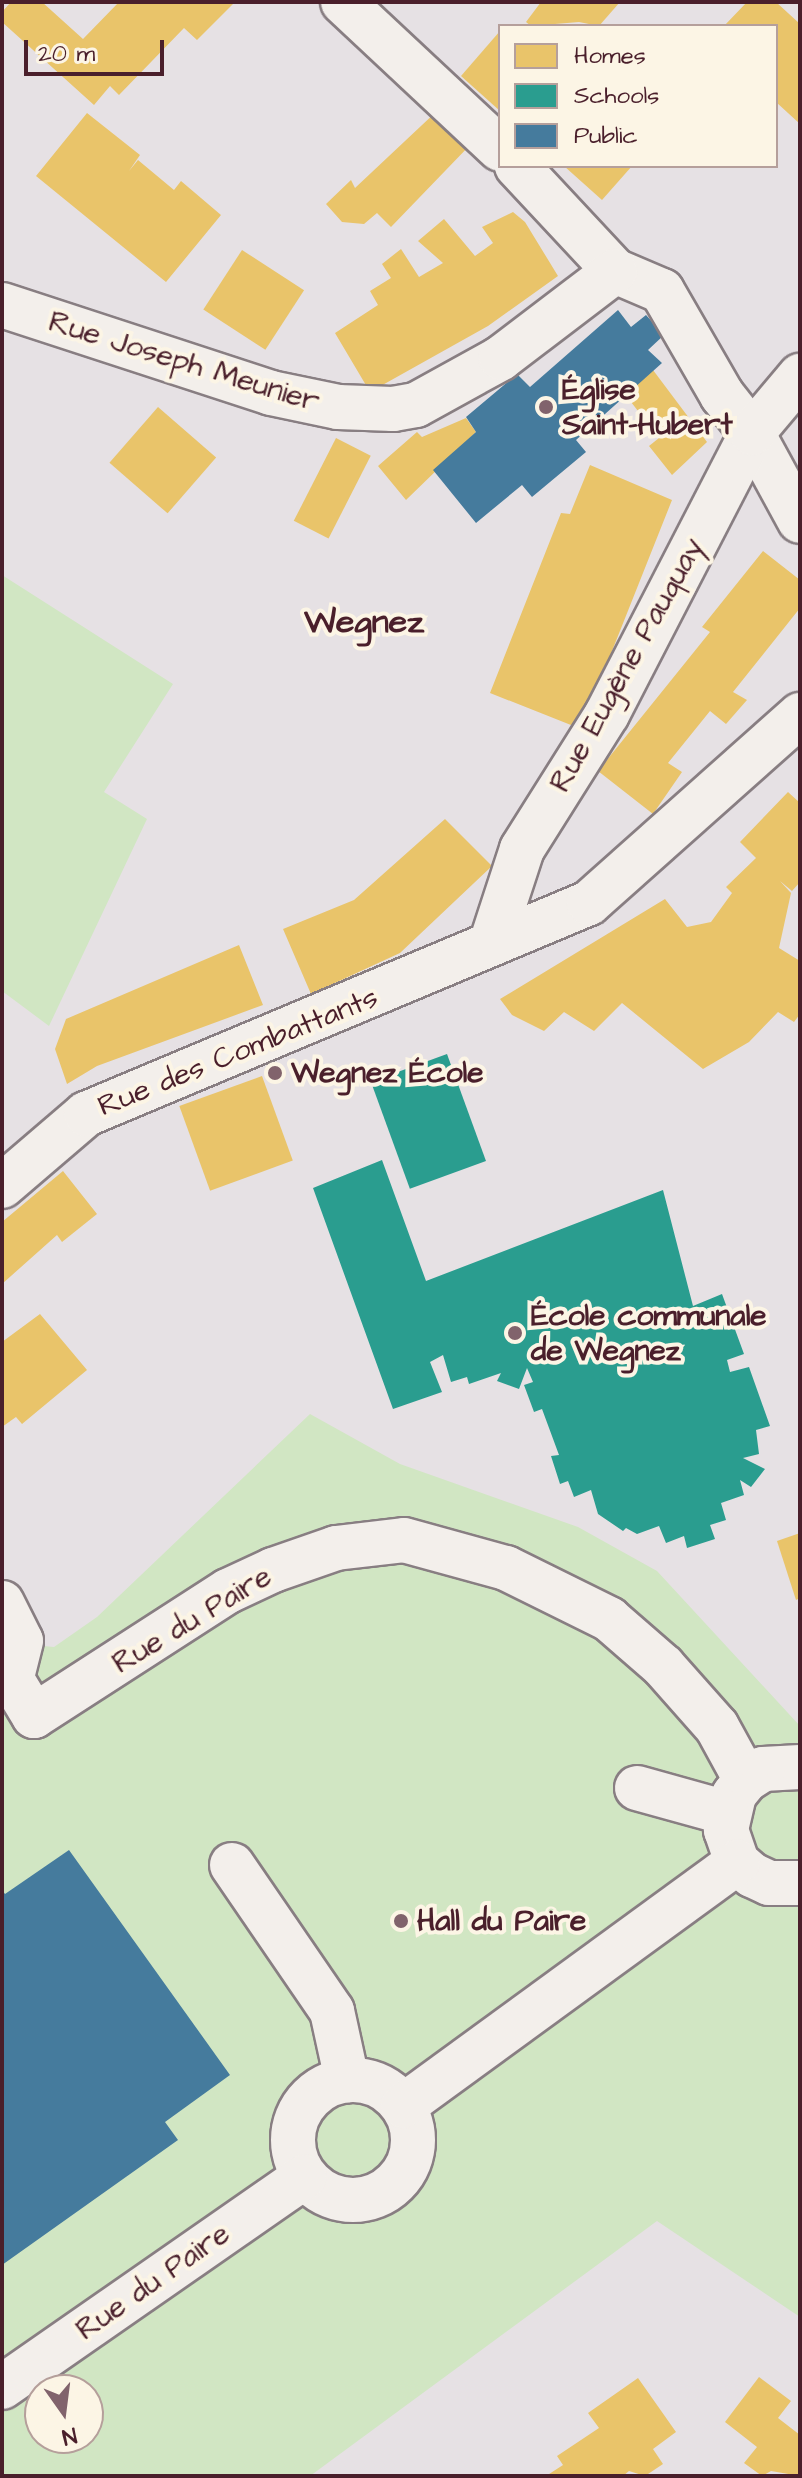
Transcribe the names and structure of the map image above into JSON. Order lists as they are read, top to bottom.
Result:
{
  "streets": {
    "street": [
      "Rue Joseph Meunier",
      "Rue Eugène Pauquay",
      "Rue des Combattants",
      "Rue du Paire"
    ]
  },
  "crossings": [
    ["Rue Eugène Pauquay", "Rue des Combattants"]
  ],
  "districts": ["Wegnez"],
  "places": [
    "Église Saint-Hubert",
    "Wegnez École",
    "École communale de Wegnez",
    "Hall du Paire"
  ],
  "legend": ["Homes", "Schools", "Public"],
  "scale_bar": "20 m",
  "north": "bottom"
}
